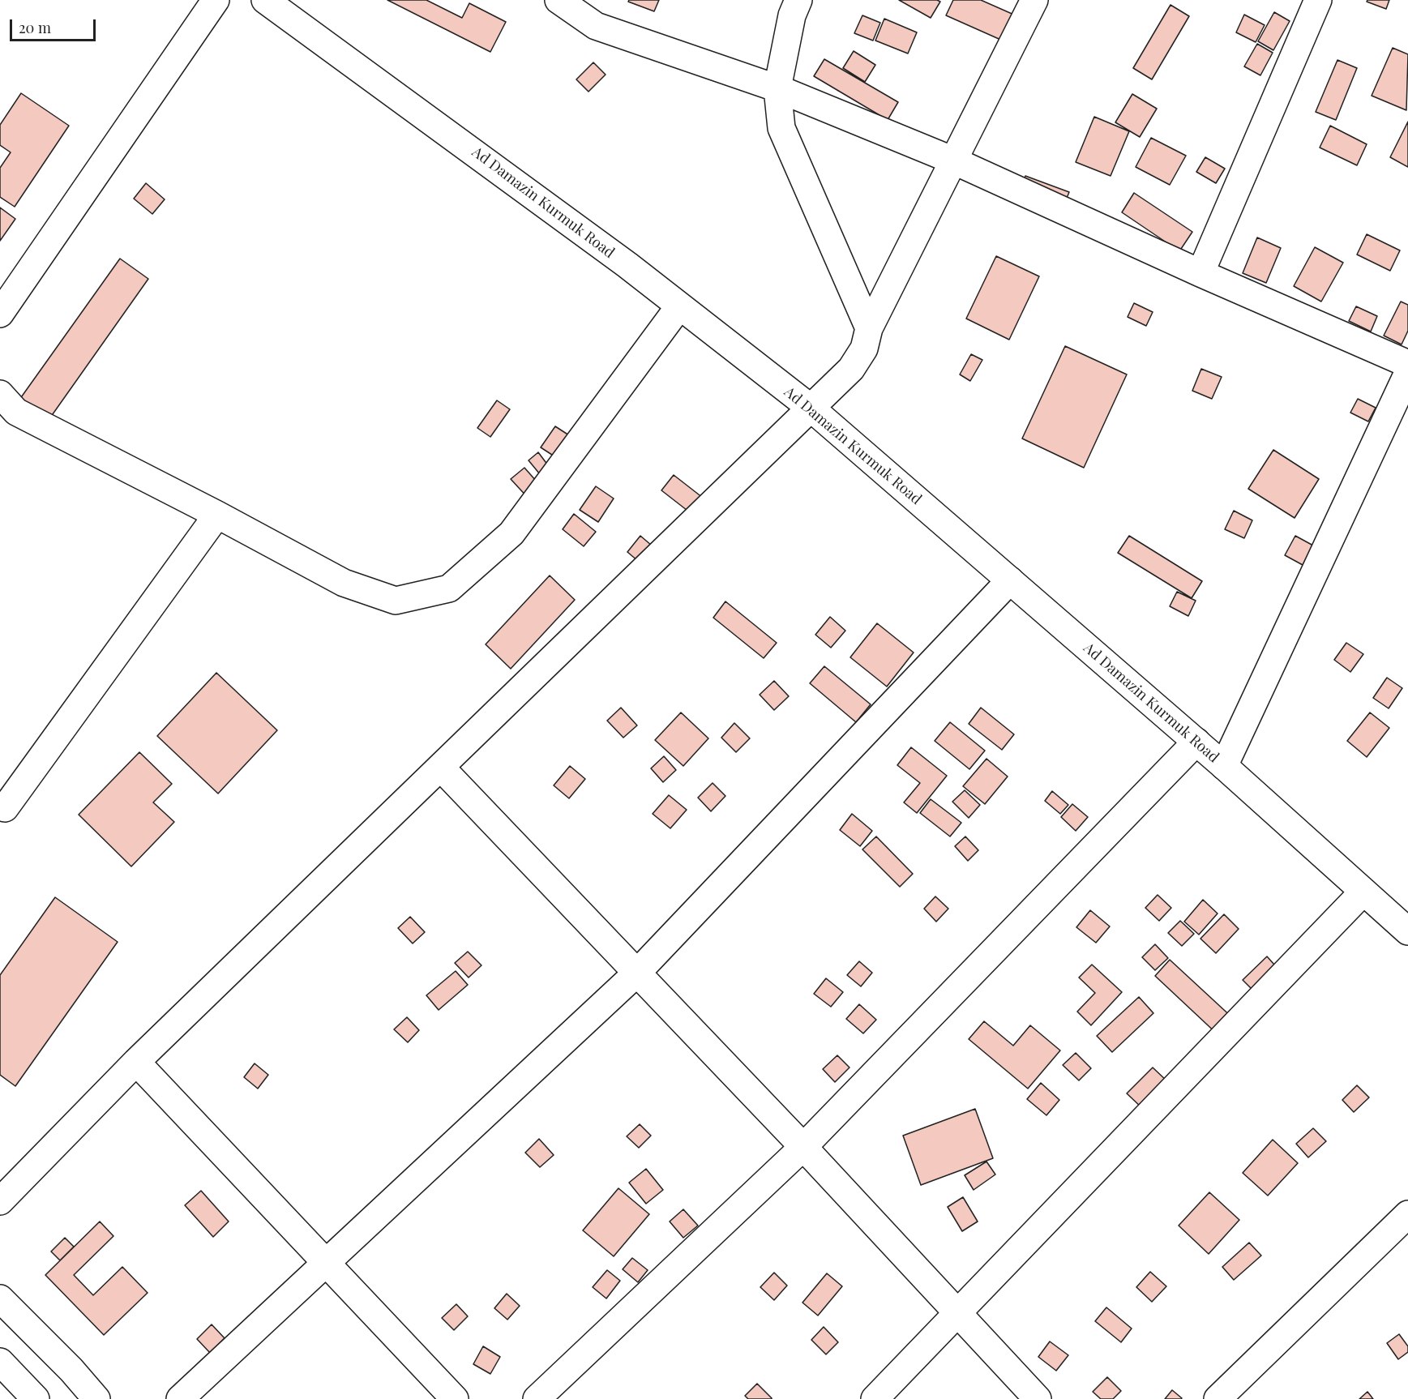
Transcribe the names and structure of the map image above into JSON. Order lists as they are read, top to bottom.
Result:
{
  "streets": {
    "main road": ["Ad Damazin Kurmuk Road"]
  },
  "scale_bar": "20 m"
}
